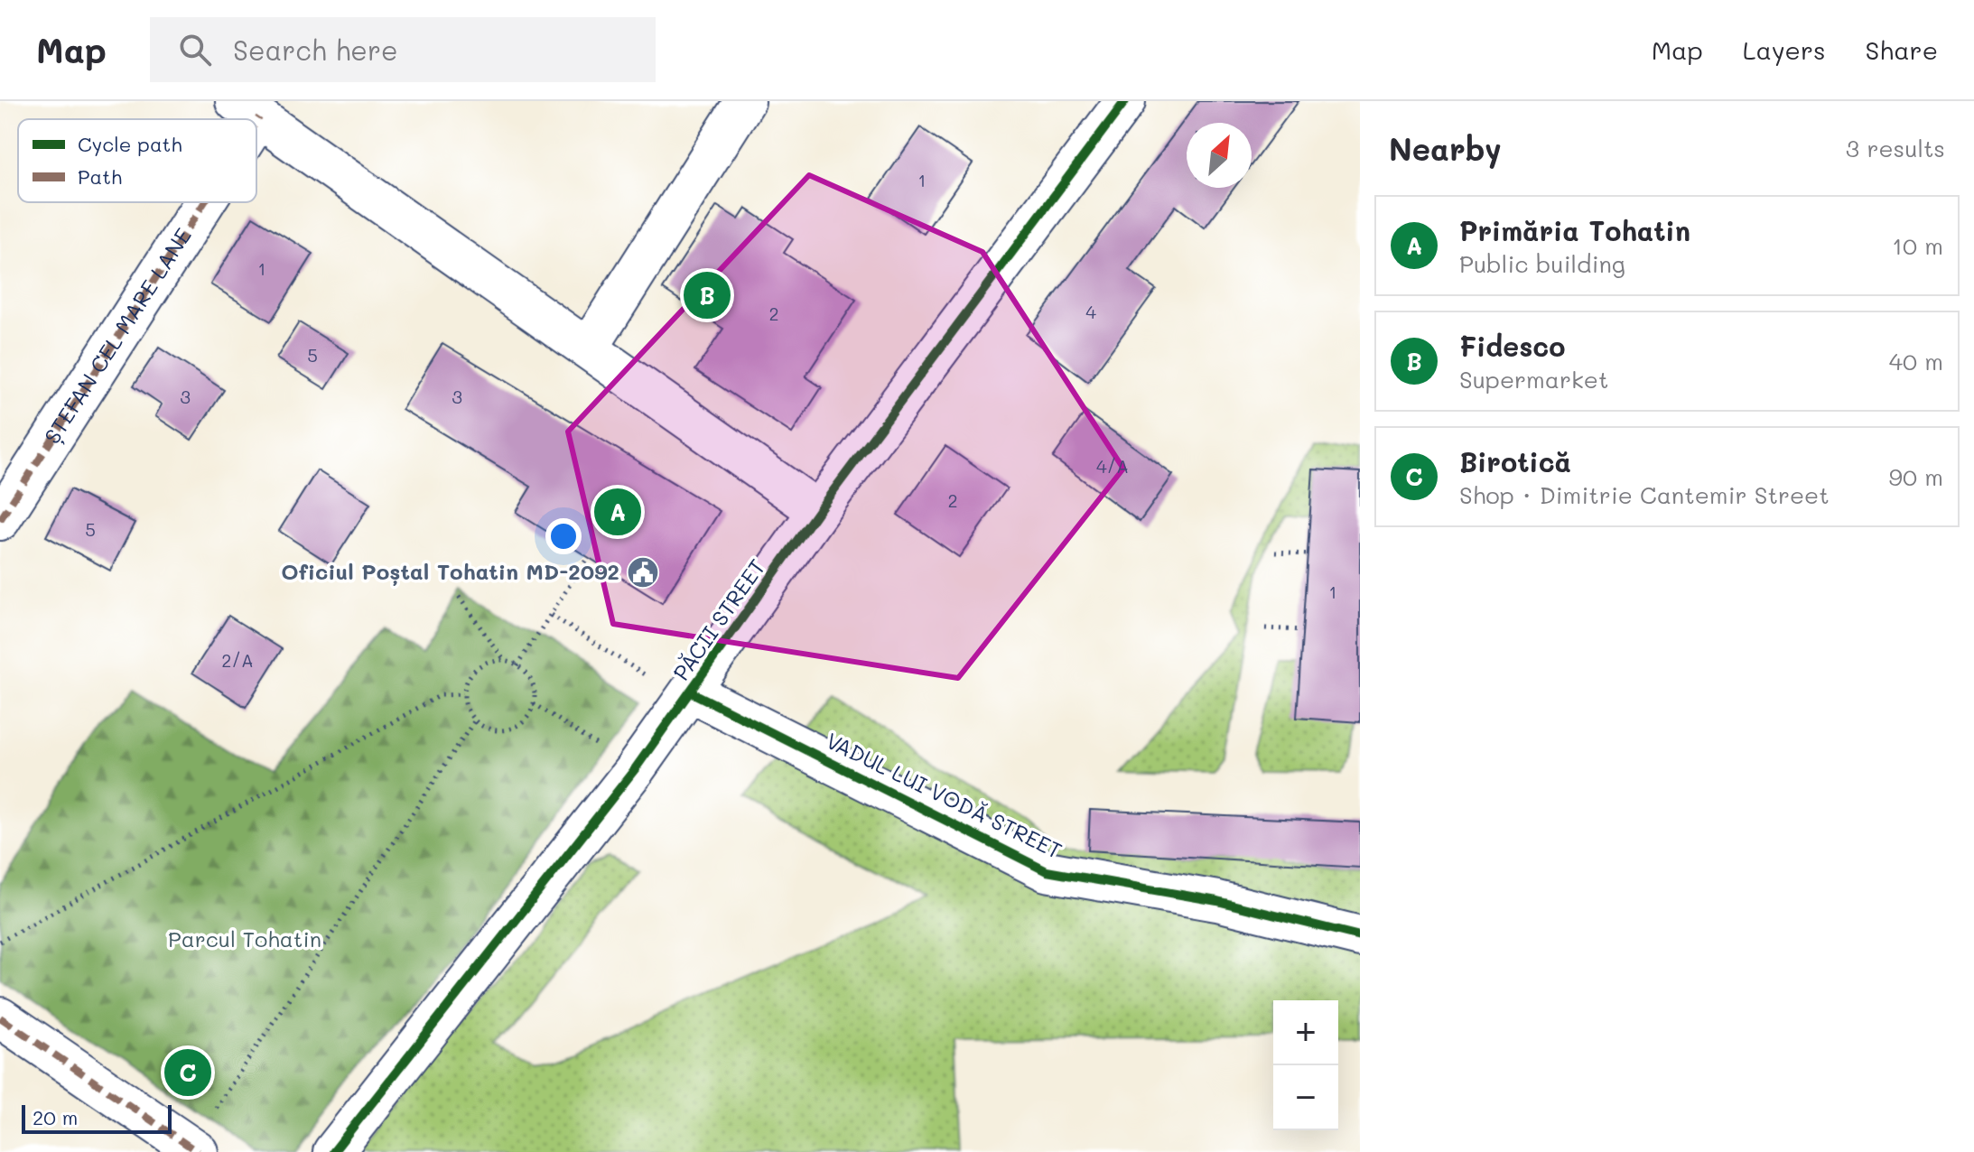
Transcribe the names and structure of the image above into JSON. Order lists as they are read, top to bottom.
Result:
{
  "streets": {
    "street": ["ȘTEFAN CEL MARE LANE", "PĂCII STREET", "VADUL LUI VODĂ STREET"]
  },
  "crossings": [
    ["PĂCII STREET", "VADUL LUI VODĂ STREET"]
  ],
  "parks": ["Parcul Tohatin"],
  "places": {
    "public building": ["Oficiul Poștal Tohatin MD-2092"]
  },
  "house_numbers": [
    "1",
    "1",
    "4",
    "2",
    "5",
    "3",
    "3",
    "4/A",
    "2",
    "5",
    "1",
    "2/A"
  ],
  "legend": ["Cycle path", "Path"],
  "scale_bar": "20 m",
  "north": "top right",
  "page": {
    "header": "Map",
    "search": "Search here",
    "nav": ["Map", "Layers", "Share"],
    "heading": ["Nearby", "3 results"],
    "list": [
      {
        "mark": "A",
        "name": "Primăria Tohatin",
        "note": "Public building",
        "value": "10 m"
      },
      {
        "mark": "B",
        "name": "Fidesco",
        "note": "Supermarket",
        "value": "40 m"
      },
      {
        "mark": "C",
        "name": "Birotică",
        "note": "Shop · Dimitrie Cantemir Street",
        "value": "90 m"
      }
    ],
    "pins": ["B", "A", "C"],
    "map_buttons": ["+", "−"],
    "scale": "20 m"
  }
}
